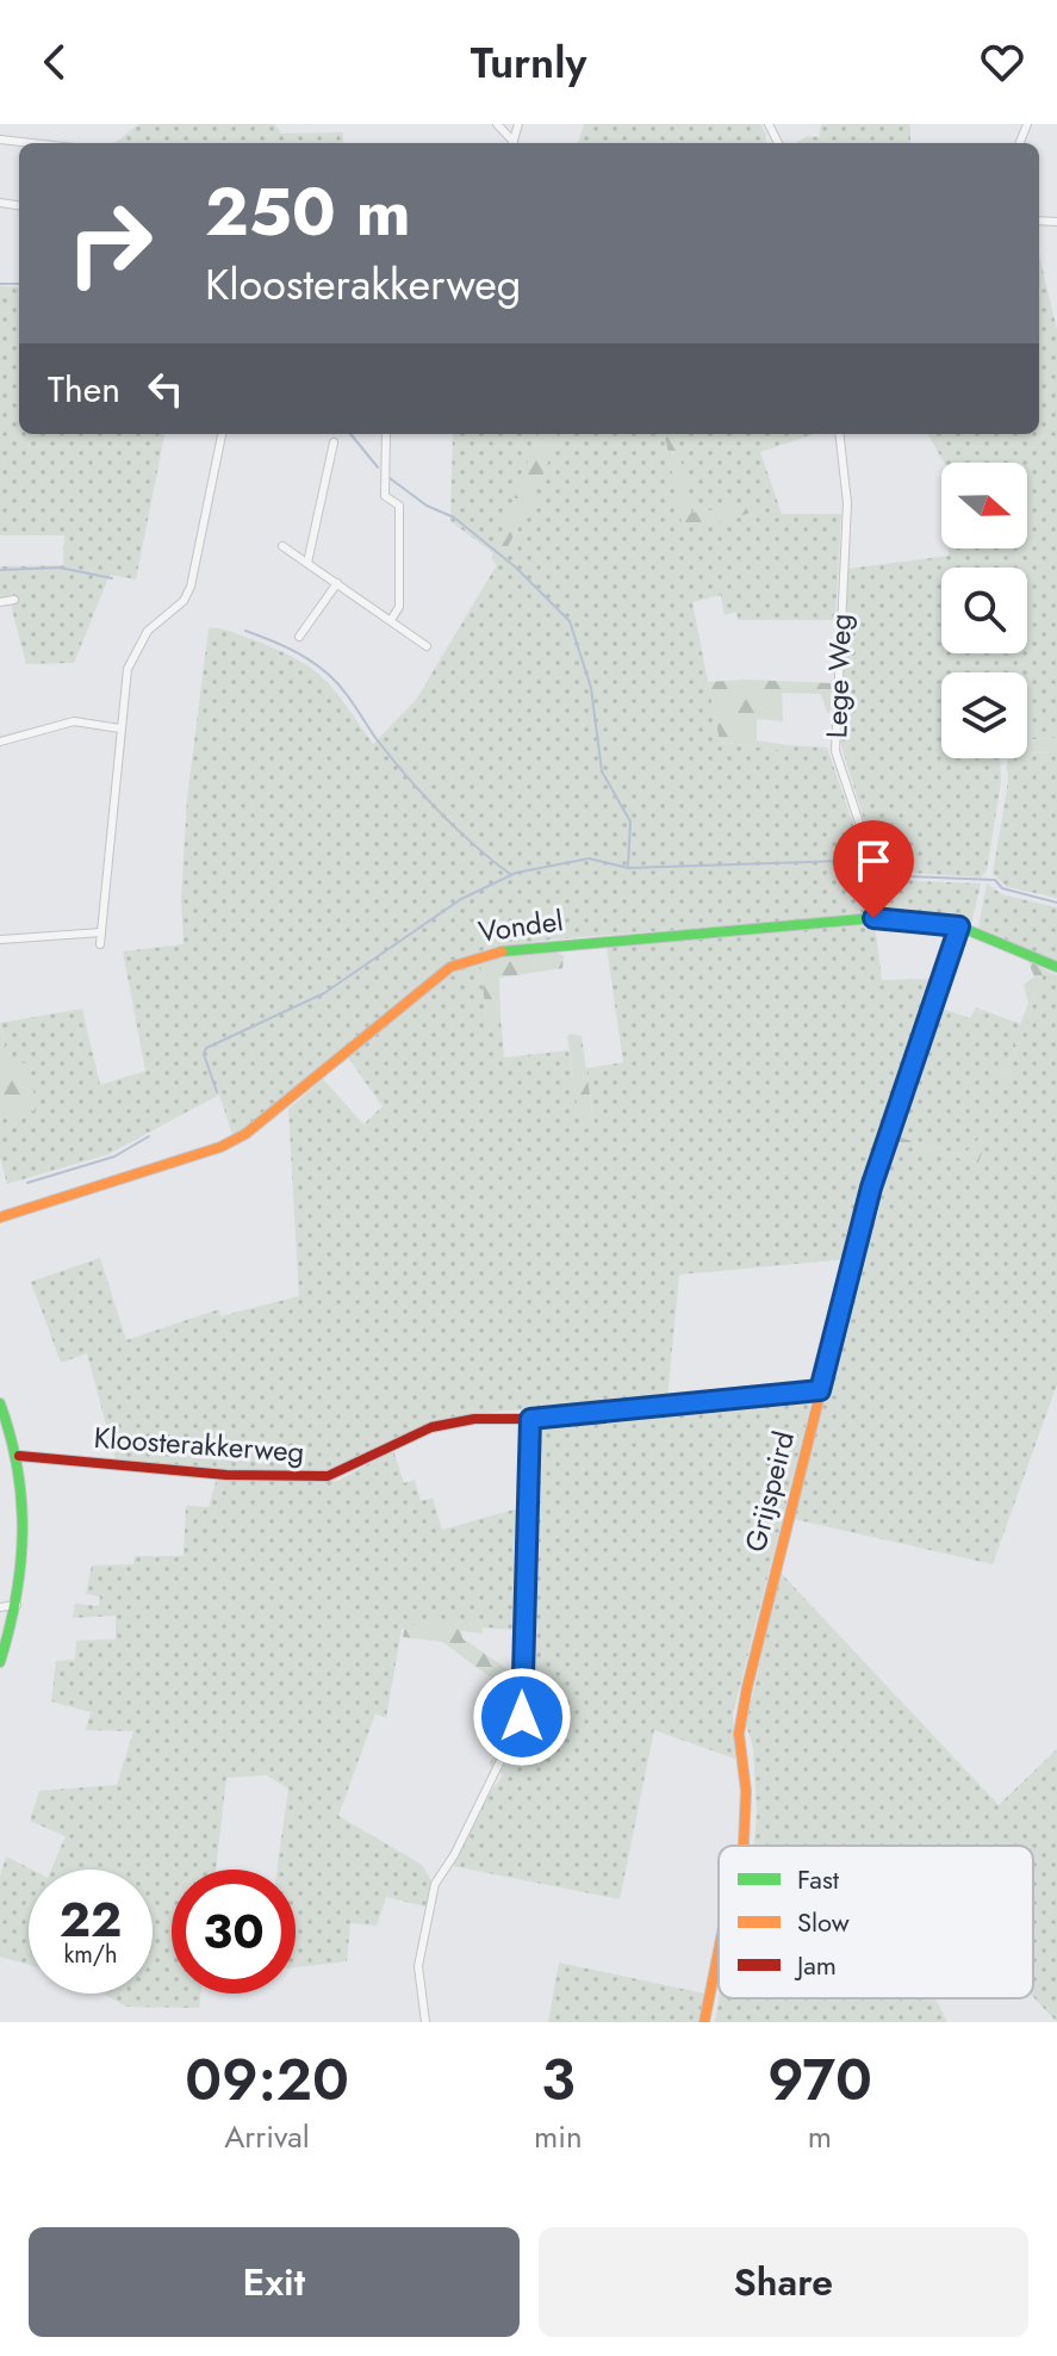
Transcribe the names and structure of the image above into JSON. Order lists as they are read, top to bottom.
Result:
{
  "streets": {
    "street": [
      "Lege Weg",
      "Vondel",
      "Kloosterakkerweg",
      "Grijspeird"
    ]
  },
  "crossings": [
    ["Lege Weg", "Vondel"],
    ["Vondel", "Grijspeird"],
    ["Kloosterakkerweg", "Grijspeird"]
  ],
  "legend": ["Fast", "Slow", "Jam"],
  "north": "right",
  "page": {
    "header": "Turnly",
    "turn": ["250 m", "Kloosterakkerweg"],
    "then": "Then",
    "speed": "22 km/h",
    "limit": "30",
    "eta": [
      "09:20",
      "Arrival",
      "3",
      "min",
      "970",
      "m"
    ],
    "buttons": ["Exit", "Share"]
  }
}
